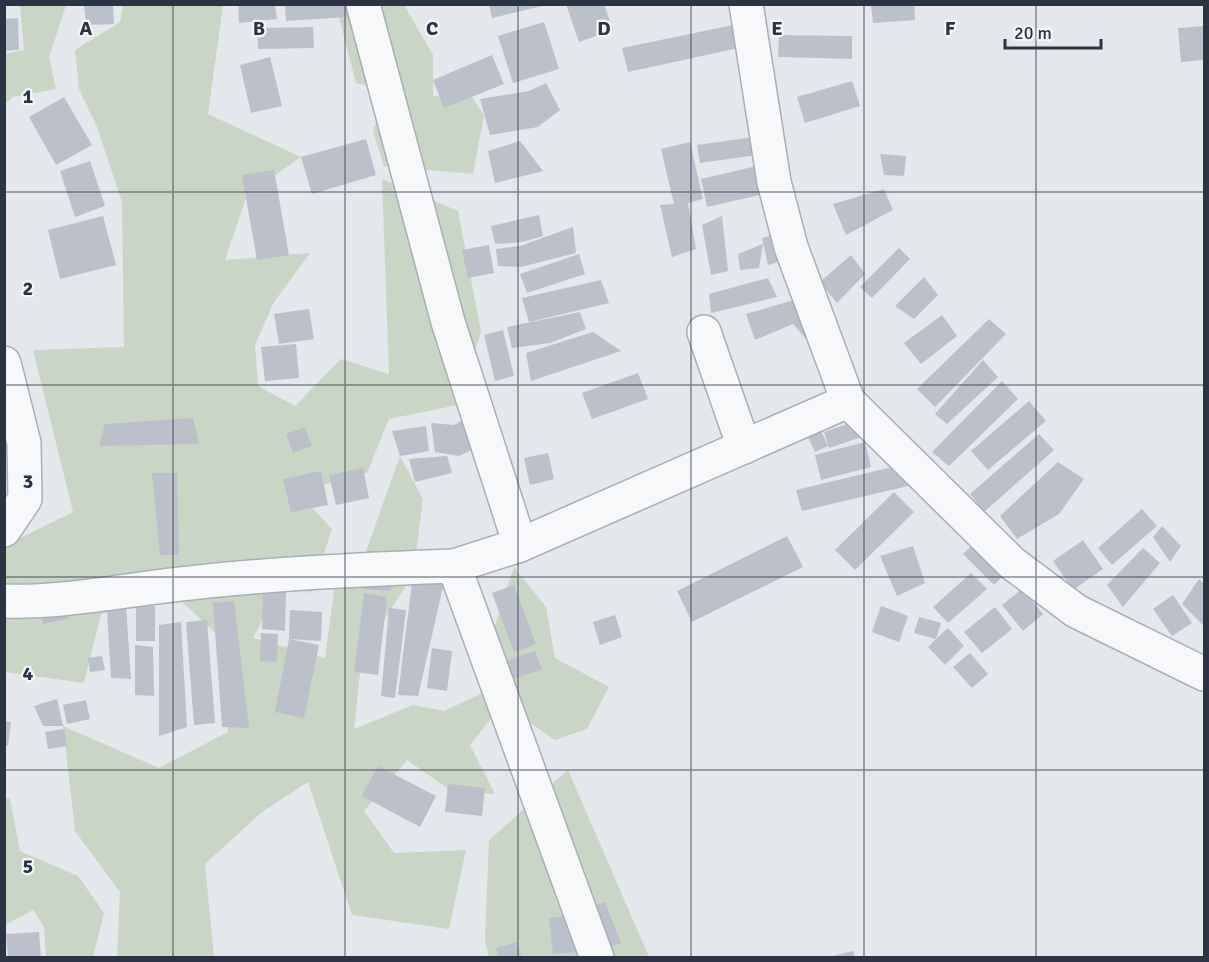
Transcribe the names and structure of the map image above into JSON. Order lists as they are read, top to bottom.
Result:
{
  "scale_bar": "20 m",
  "grid": {
    "columns": [
      "A",
      "B",
      "C",
      "D",
      "E",
      "F"
    ],
    "rows": [
      "1",
      "2",
      "3",
      "4",
      "5"
    ]
  }
}
